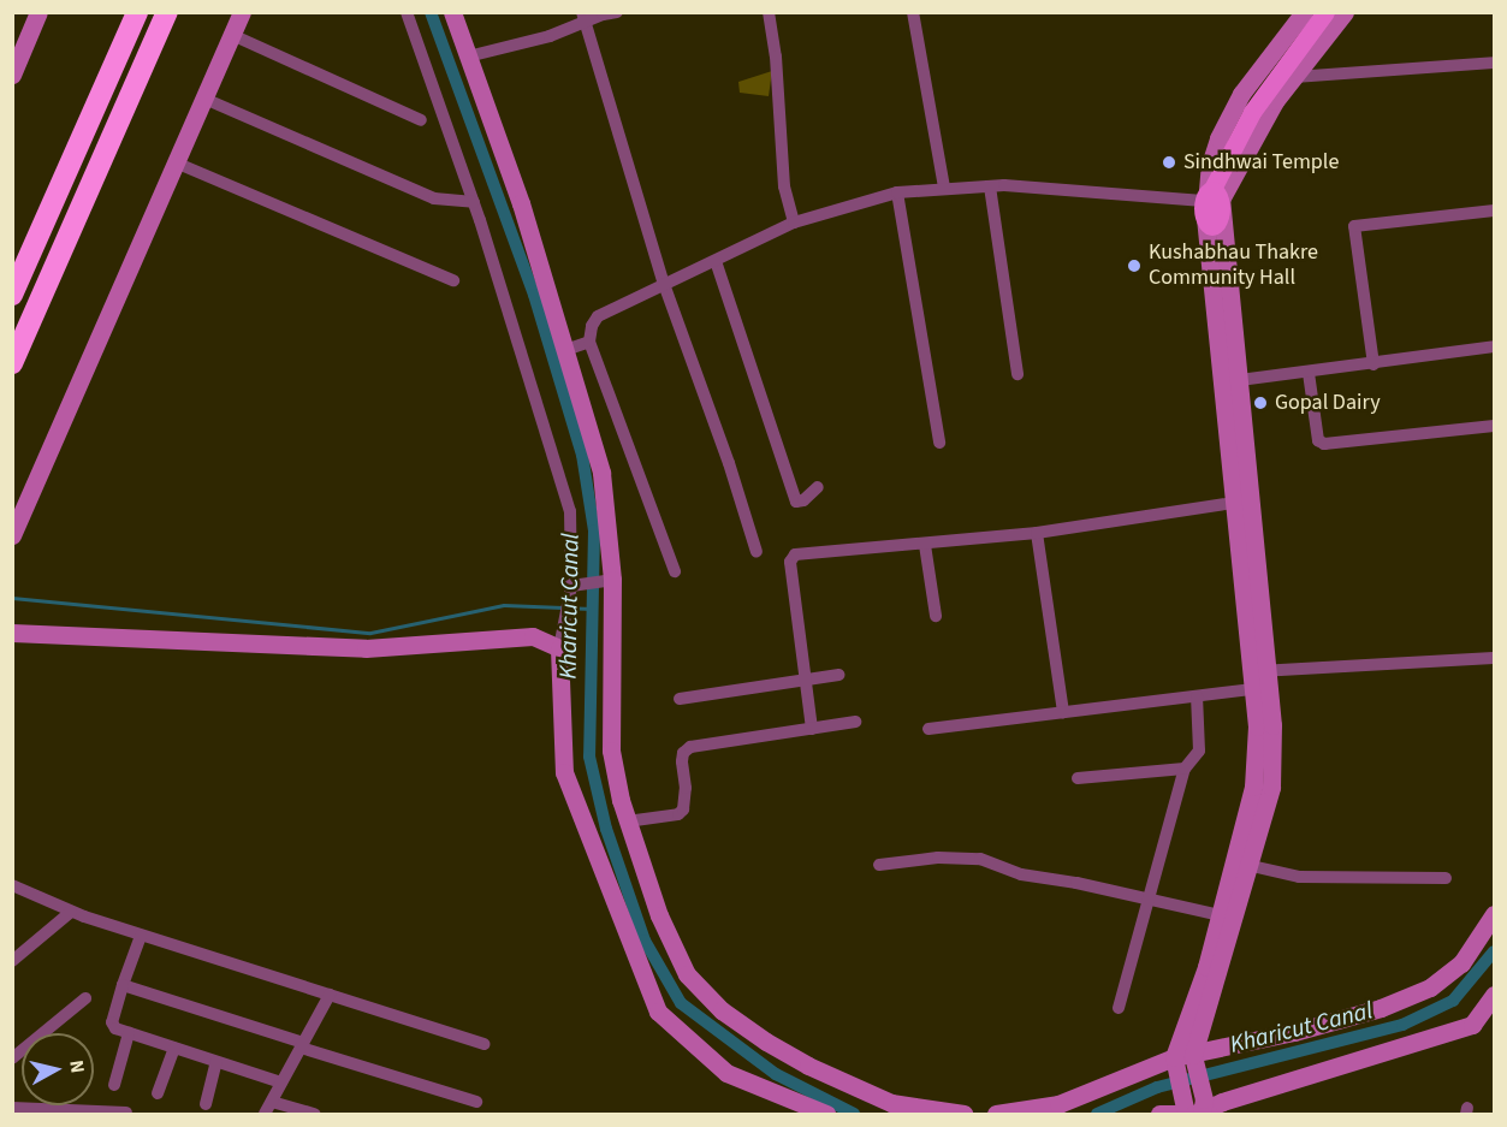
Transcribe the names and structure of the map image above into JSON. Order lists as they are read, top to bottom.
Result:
{
  "water": ["Kharicut Canal"],
  "places": ["Sindhwai Temple", "Kushabhau Thakre Community Hall", "Gopal Dairy"],
  "north": "right"
}
